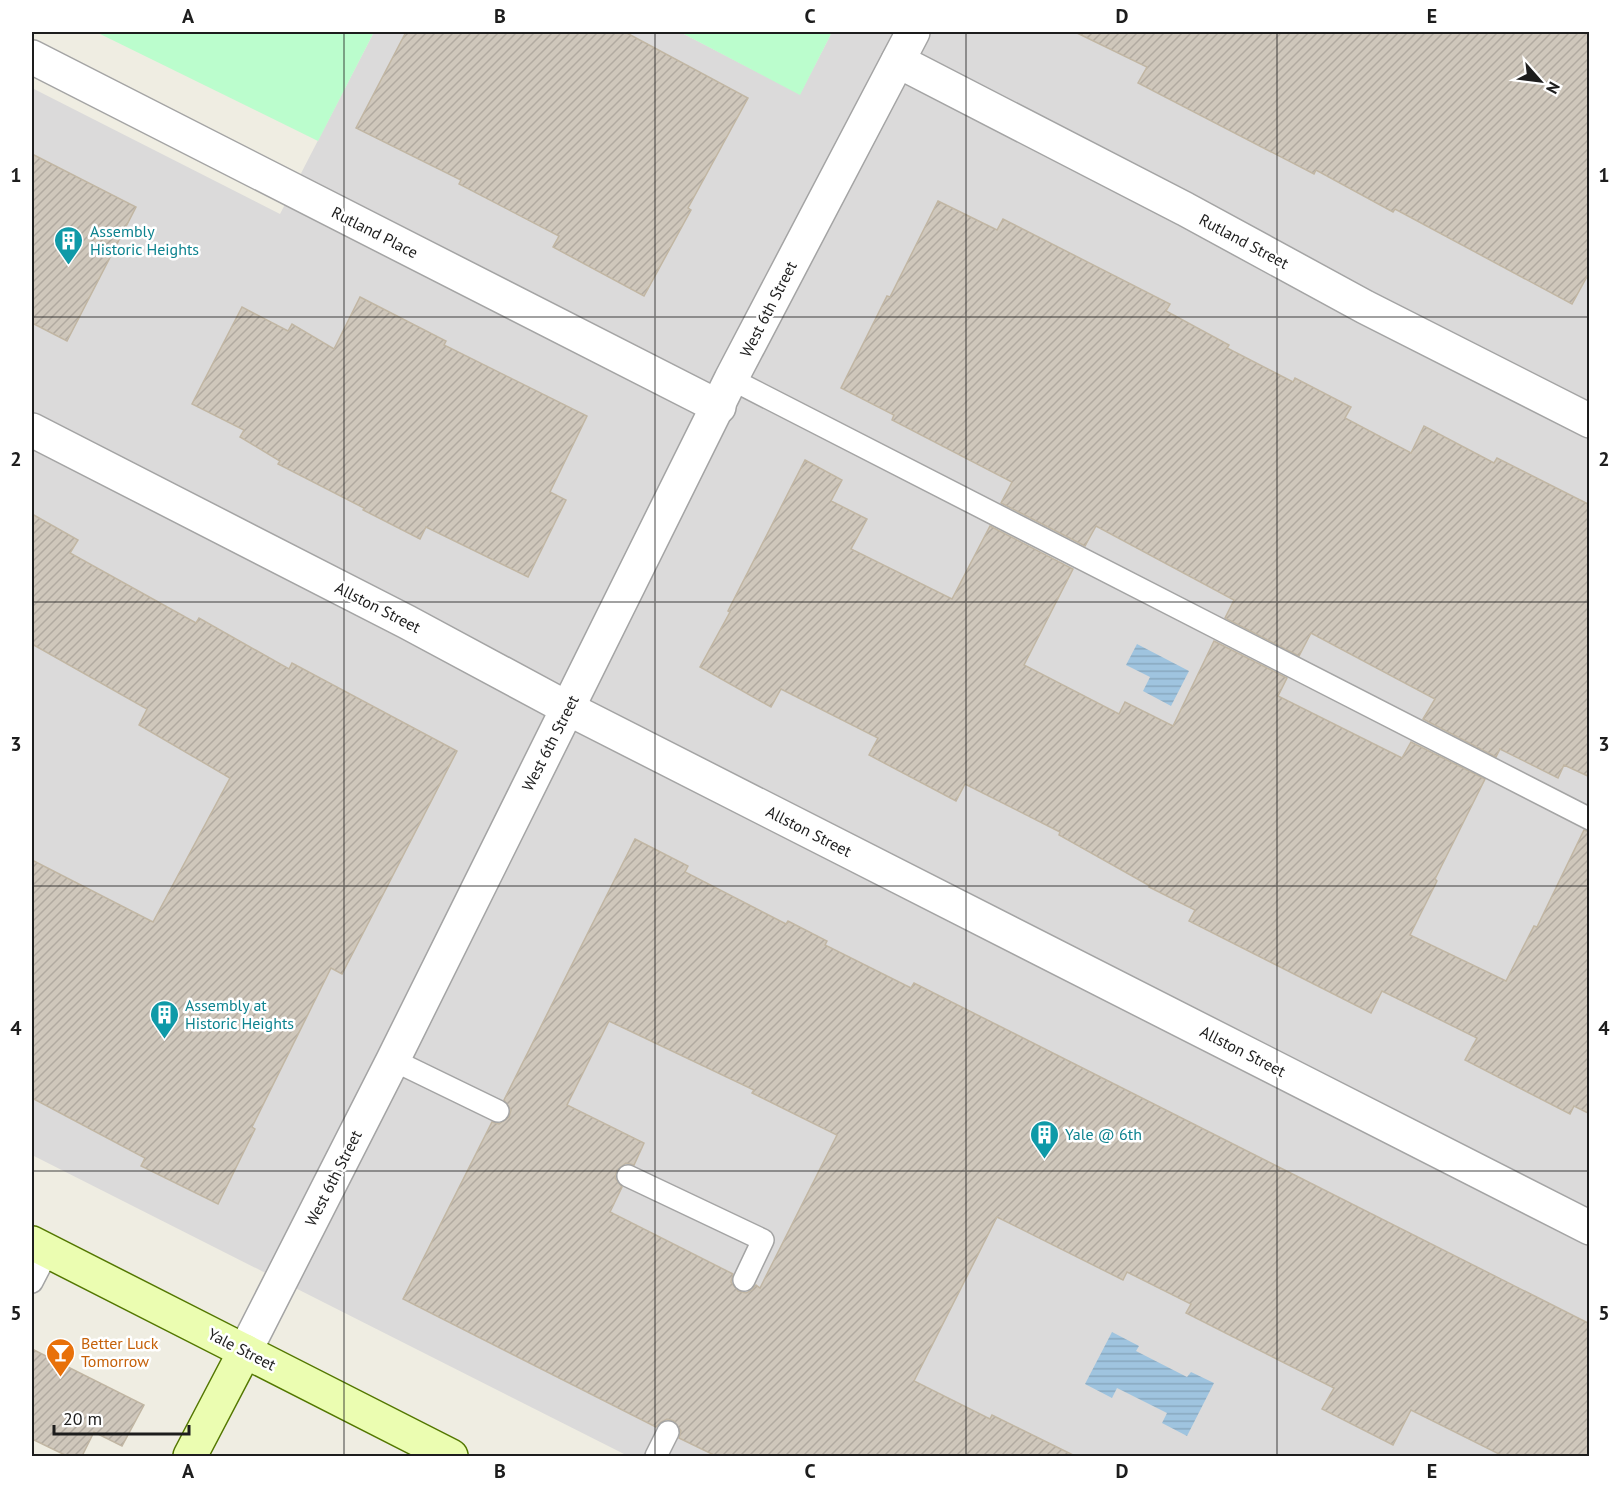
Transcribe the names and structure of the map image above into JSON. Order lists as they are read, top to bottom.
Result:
{
  "streets": {
    "main road": ["West 6th Street", "Yale Street"],
    "street": ["Rutland Place", "Rutland Street", "Allston Street"]
  },
  "crossings": [
    ["Rutland Place", "West 6th Street"],
    ["Rutland Street", "West 6th Street"],
    ["West 6th Street", "Allston Street"],
    ["West 6th Street", "Yale Street"]
  ],
  "places": {
    "building": ["Assembly Historic Heights", "Assembly at Historic Heights", "Yale @ 6th"],
    "bar": ["Better Luck Tomorrow"]
  },
  "scale_bar": "20 m",
  "north": "bottom right",
  "grid": {
    "columns": [
      "A",
      "B",
      "C",
      "D",
      "E"
    ],
    "rows": [
      "1",
      "2",
      "3",
      "4",
      "5"
    ]
  }
}
